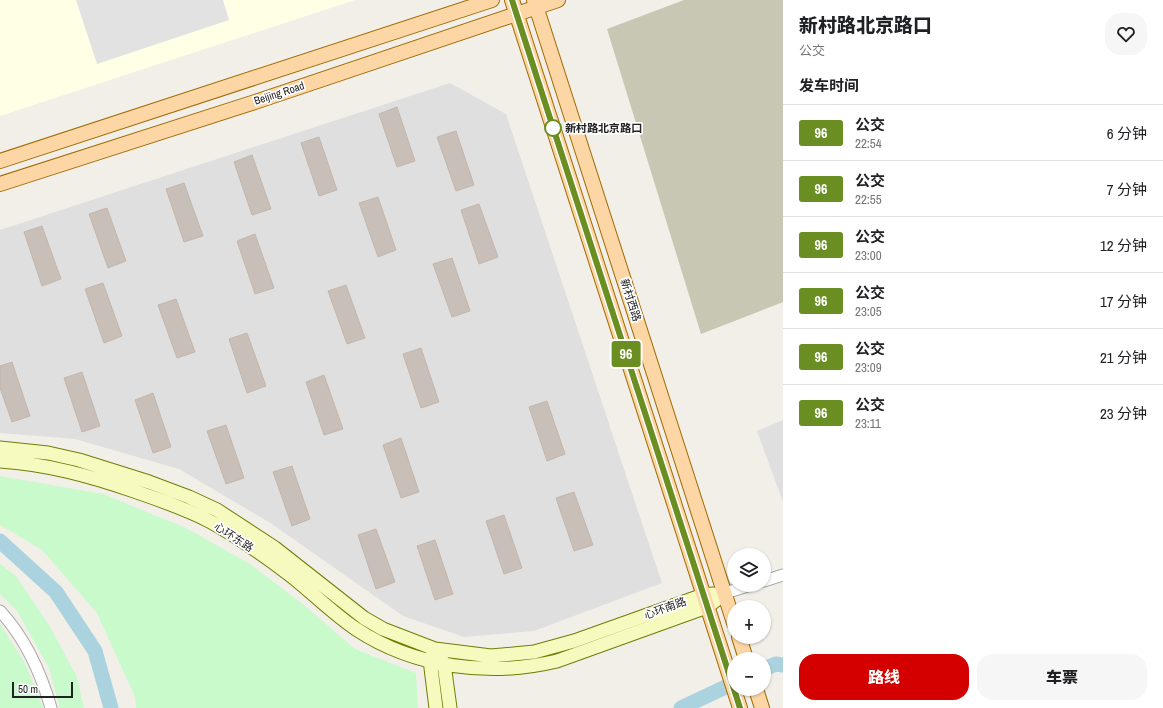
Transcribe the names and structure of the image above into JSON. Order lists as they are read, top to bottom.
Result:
{
  "streets": {
    "main road": [
      "Beijing Road",
      "新村西路",
      "心环东路",
      "心环南路"
    ]
  },
  "crossings": [
    ["Beijing Road", "新村西路"],
    ["新村西路", "心环南路"],
    ["心环东路", "心环南路"]
  ],
  "places": ["新村路北京路口"],
  "lines": ["bus line 96"],
  "scale_bar": "50 m",
  "page": {
    "on_map": "96",
    "heading": [
      ["新村路北京路口", "公交"],
      "发车时间"
    ],
    "list": [
      {
        "mark": "96",
        "name": "公交",
        "note": "22:54",
        "value": "6 分钟"
      },
      {
        "mark": "96",
        "name": "公交",
        "note": "22:55",
        "value": "7 分钟"
      },
      {
        "mark": "96",
        "name": "公交",
        "note": "23:00",
        "value": "12 分钟"
      },
      {
        "mark": "96",
        "name": "公交",
        "note": "23:05",
        "value": "17 分钟"
      },
      {
        "mark": "96",
        "name": "公交",
        "note": "23:09",
        "value": "21 分钟"
      },
      {
        "mark": "96",
        "name": "公交",
        "note": "23:11",
        "value": "23 分钟"
      }
    ],
    "map_buttons": ["+", "−"],
    "buttons": ["路线", "车票"],
    "scale": "50 m"
  }
}
